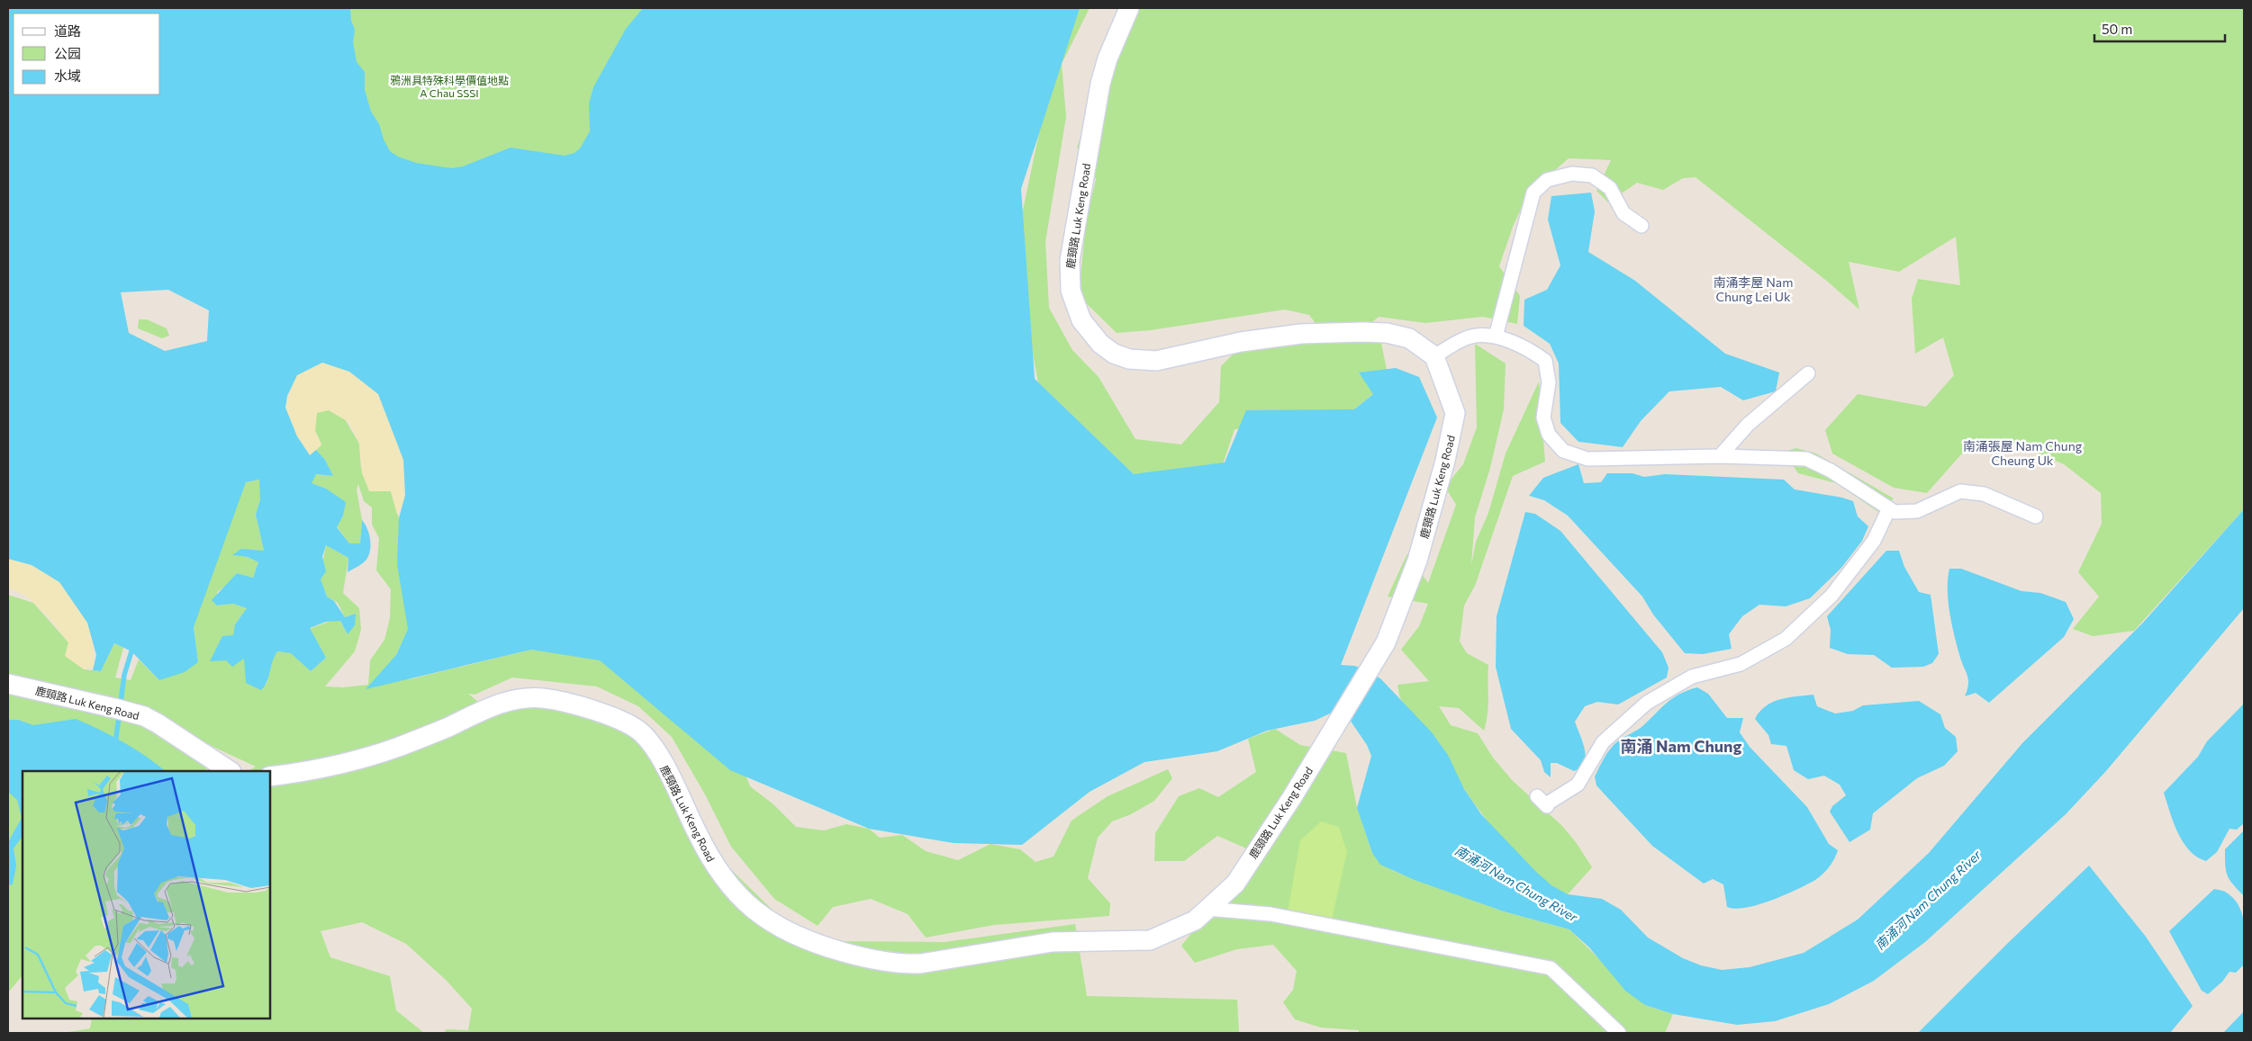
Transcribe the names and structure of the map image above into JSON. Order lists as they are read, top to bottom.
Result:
{
  "streets": {
    "street": ["鹿頸路 Luk Keng Road"]
  },
  "districts": ["南涌李屋 Nam Chung Lei Uk", "南涌張屋 Nam Chung Cheung Uk", "南涌 Nam Chung"],
  "water": ["南涌河 Nam Chung River"],
  "parks": ["鴉洲具特殊科學價值地點 A Chau SSSI"],
  "legend": ["道路", "公园", "水域"],
  "scale_bar": "50 m"
}
